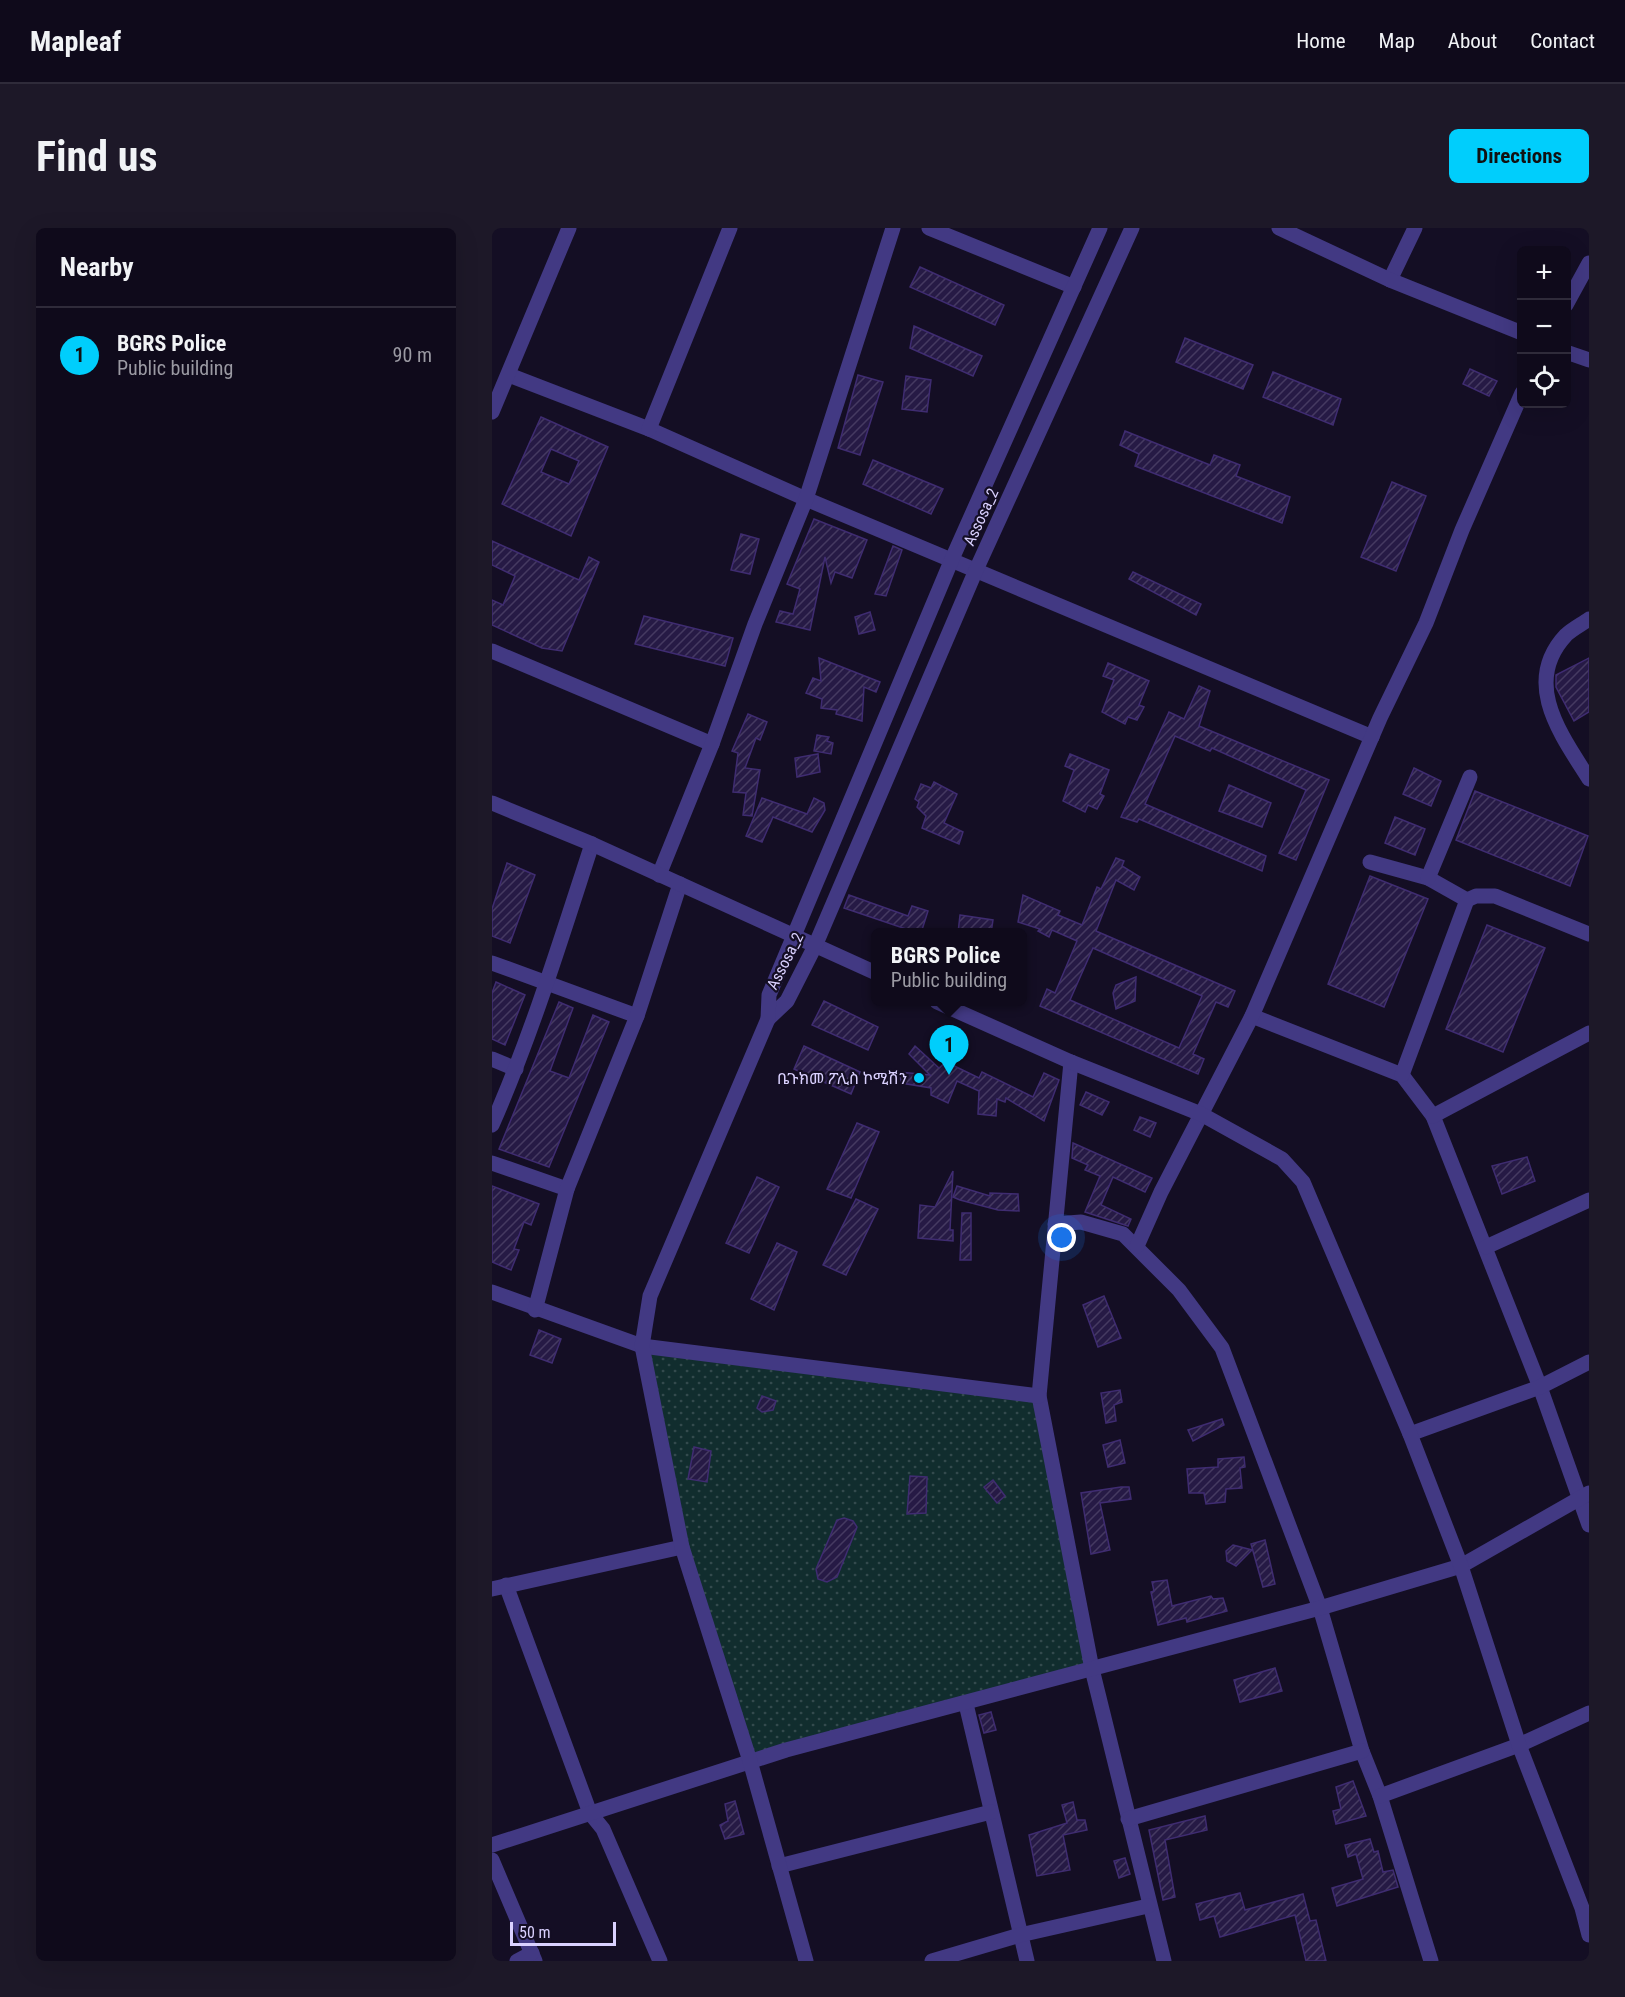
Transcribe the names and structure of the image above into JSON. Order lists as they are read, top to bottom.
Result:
{
  "streets": {
    "street": ["Assosa_2"]
  },
  "places": ["ቤጉክመ ፖሊስ ኮሚሽን"],
  "scale_bar": "50 m",
  "page": {
    "header": "Mapleaf",
    "nav": [
      "Home",
      "Map",
      "About",
      "Contact"
    ],
    "buttons": "Directions",
    "title": "Find us",
    "heading": "Nearby",
    "map_buttons": ["+", "−"],
    "list": [
      {
        "mark": "1",
        "name": "BGRS Police",
        "note": "Public building",
        "value": "90 m"
      }
    ],
    "popup": ["BGRS Police", "Public building"],
    "pins": "1",
    "scale": "50 m"
  }
}
